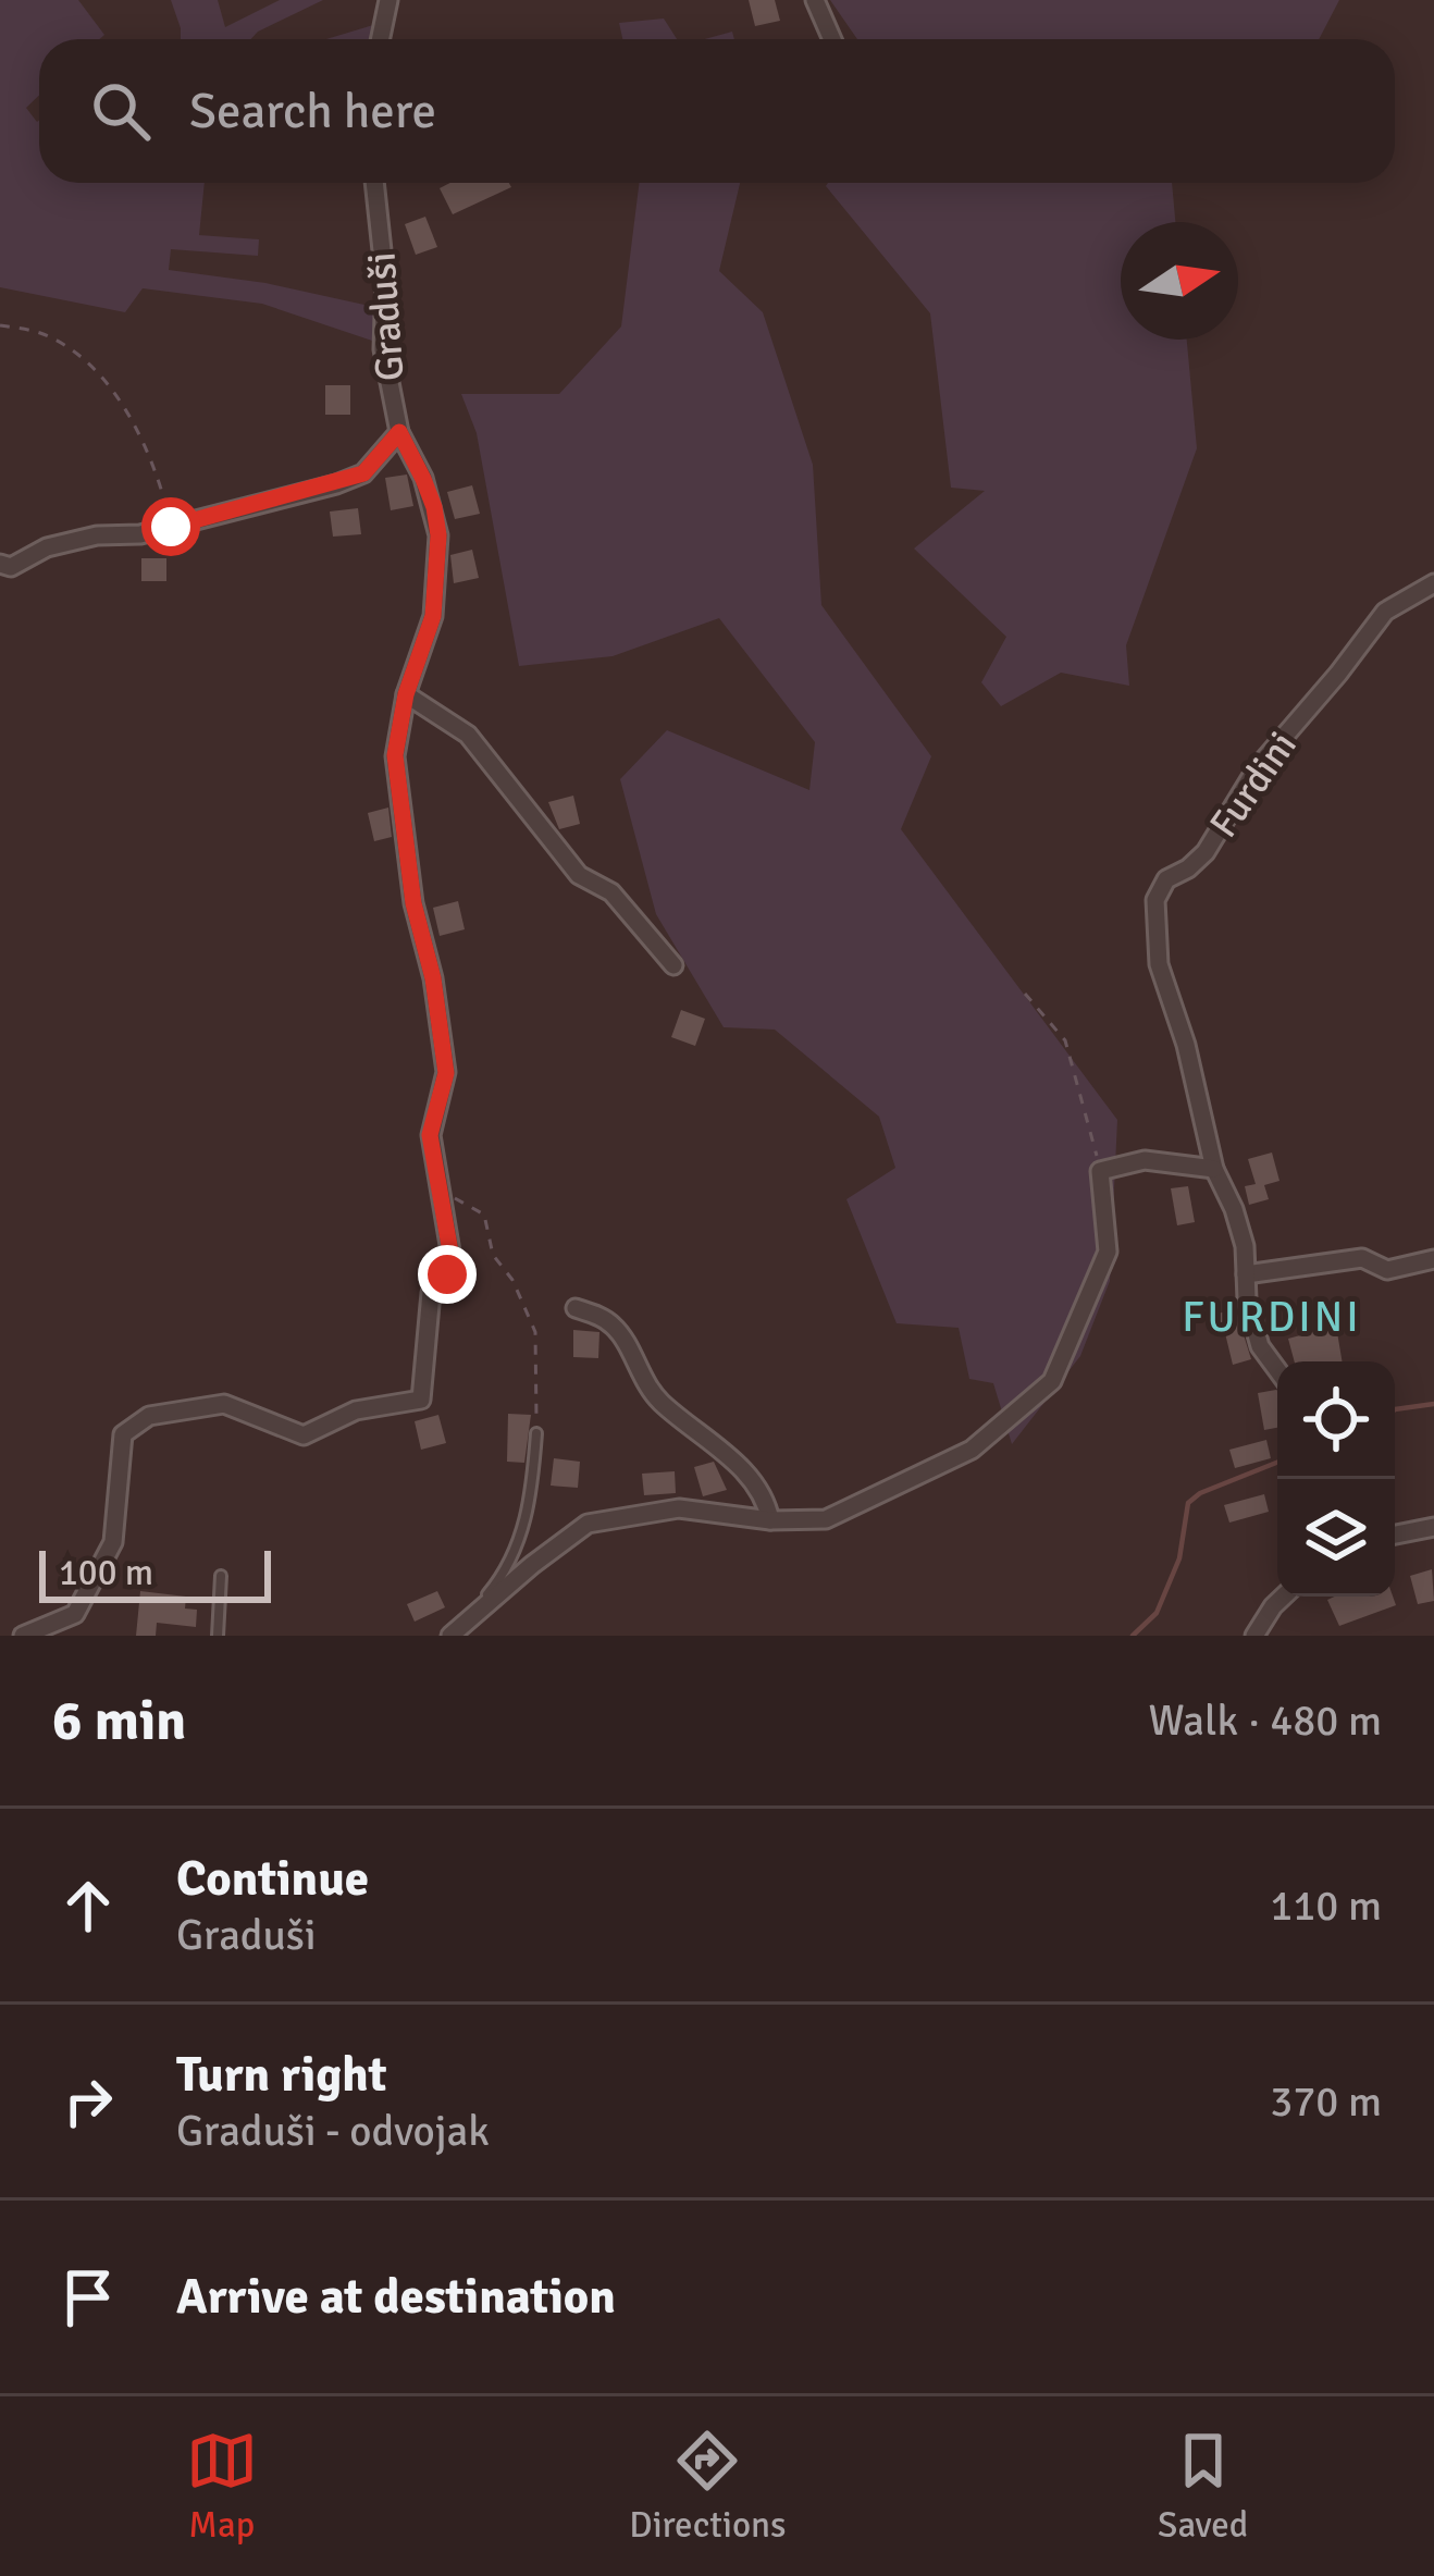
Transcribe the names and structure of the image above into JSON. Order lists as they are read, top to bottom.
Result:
{
  "streets": {
    "street": ["Graduši", "Furdini"]
  },
  "districts": ["FURDINI"],
  "scale_bar": "100 m",
  "north": "right",
  "page": {
    "search": "Search here",
    "scale": "100 m",
    "heading": ["6 min", "Walk · 480 m"],
    "list": [
      ["Continue", "Graduši", "110 m"],
      ["Turn right", "Graduši - odvojak", "370 m"],
      "Arrive at destination"
    ],
    "nav": ["Map", "Directions", "Saved"]
  }
}
